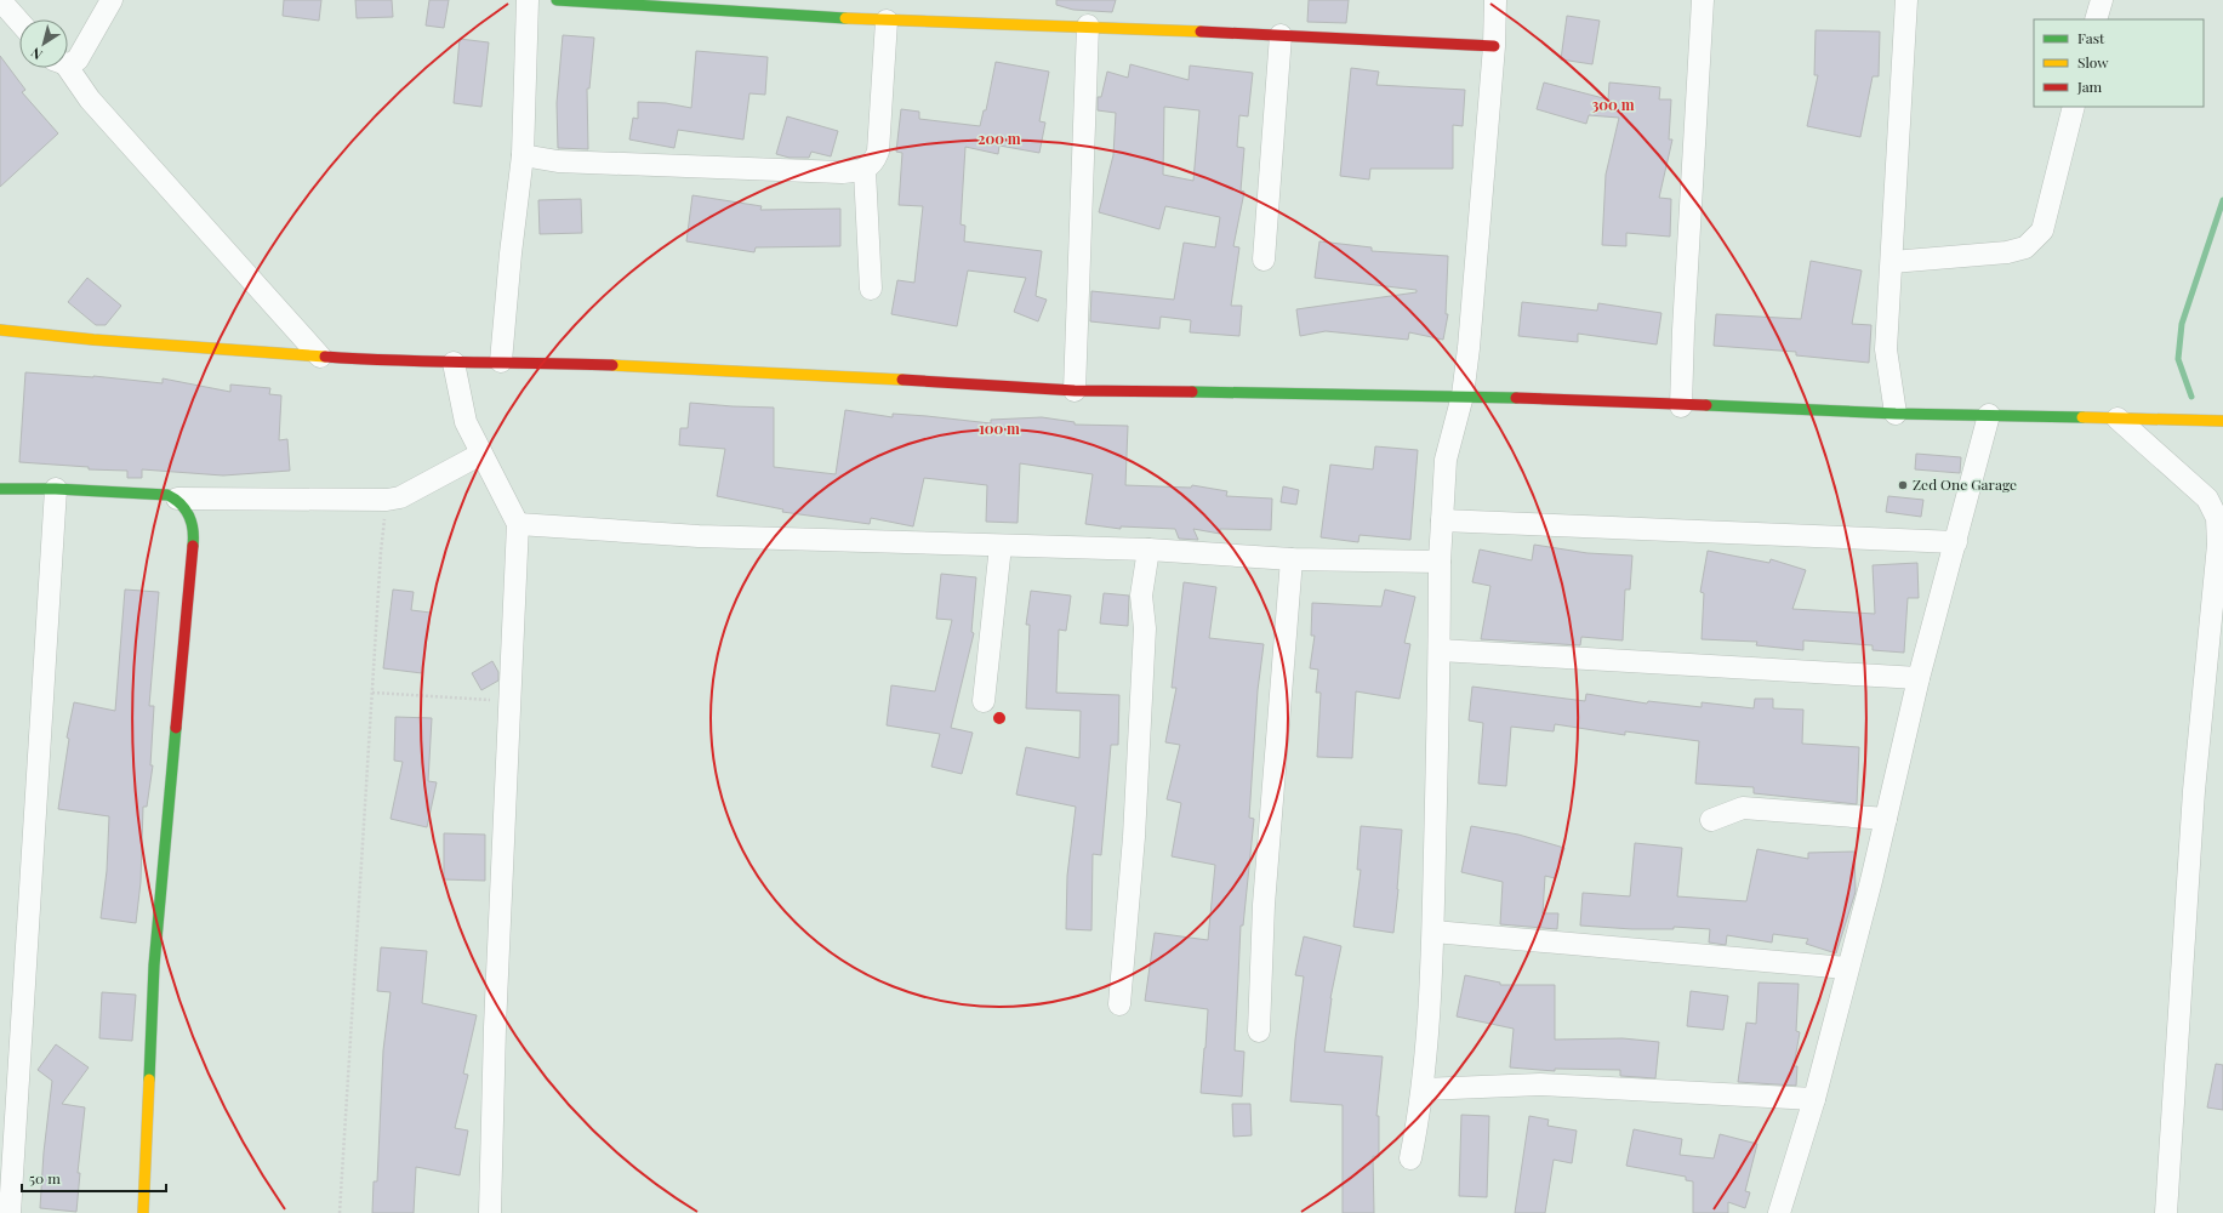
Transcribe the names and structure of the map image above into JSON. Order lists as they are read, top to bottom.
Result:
{
  "places": ["Zed One Garage"],
  "legend": ["Fast", "Slow", "Jam"],
  "scale_bar": "50 m",
  "north": "bottom left",
  "rings": ["300 m", "200 m", "100 m"]
}
